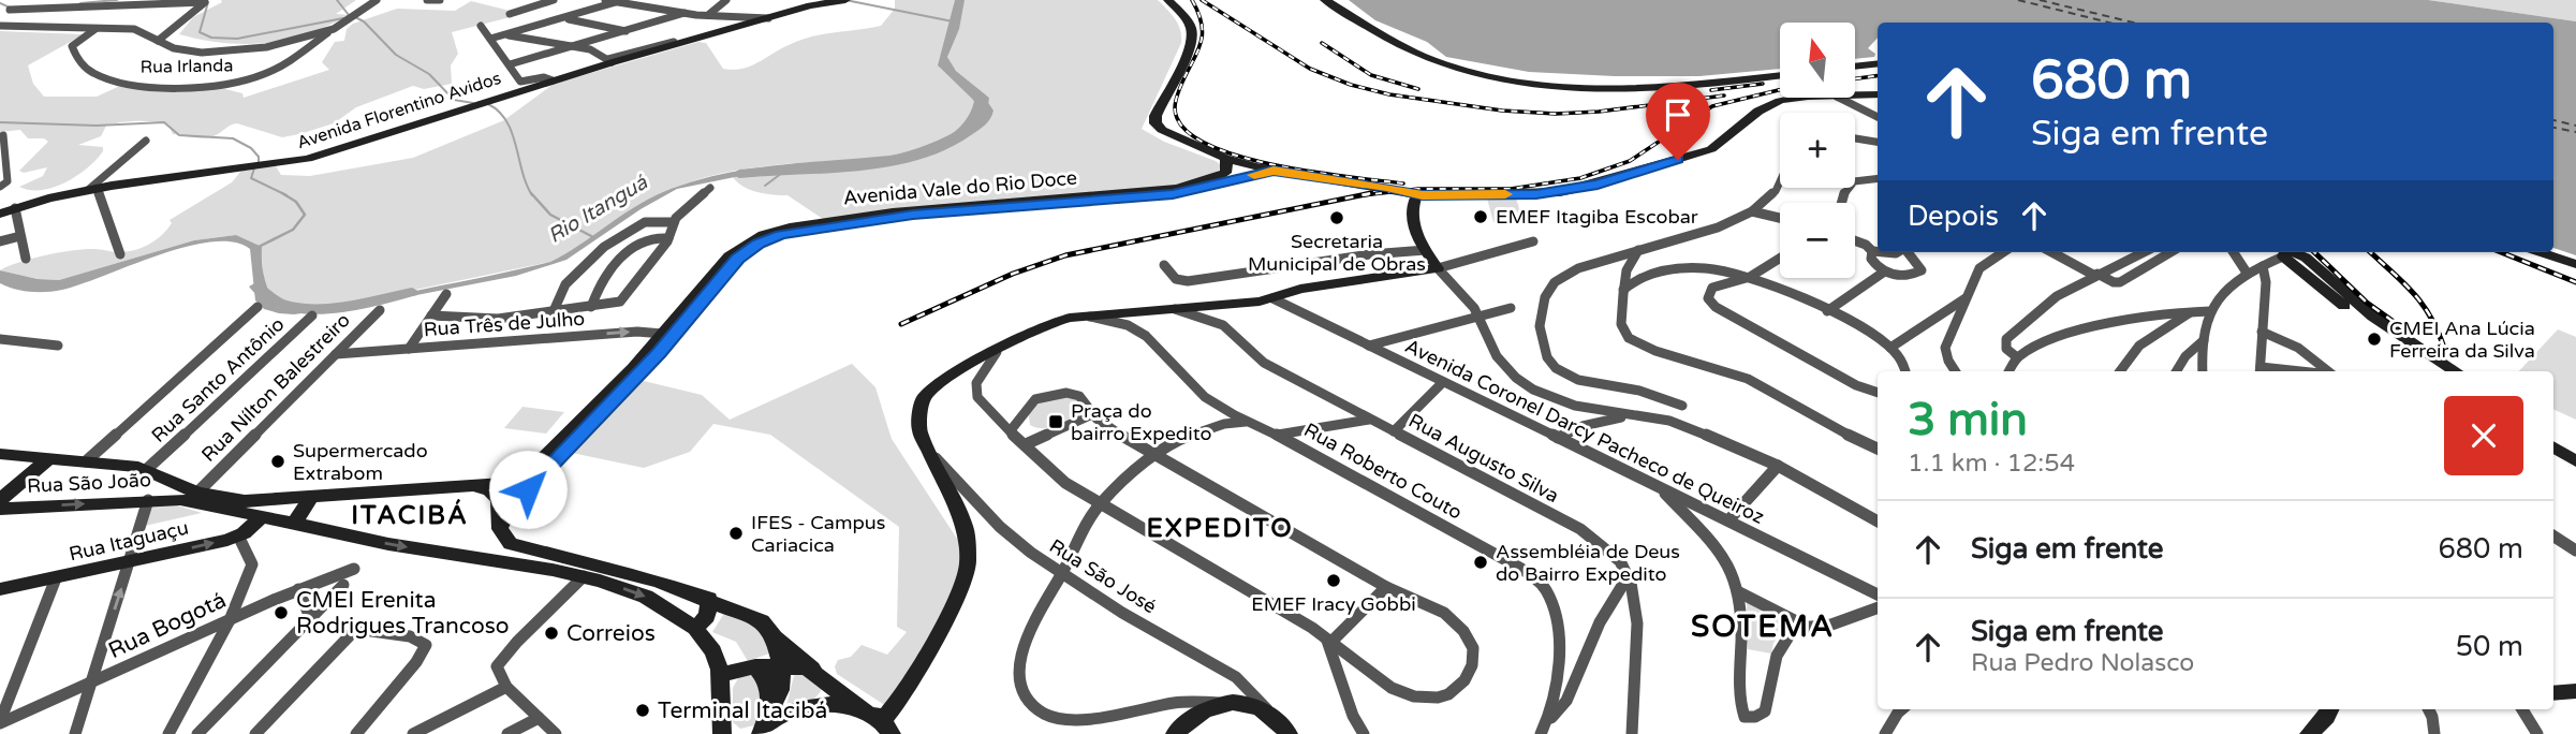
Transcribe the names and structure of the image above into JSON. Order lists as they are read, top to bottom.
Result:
{
  "streets": {
    "street": [
      "Rua Irlanda",
      "Avenida Florentino Avidos",
      "Avenida Vale do Rio Doce",
      "Rua Três de Julho",
      "Rua Santo Antônio",
      "Rua Nílton Balestreiro",
      "Avenida Coronel Darcy Pacheco de Queiroz",
      "Rua Augusto Silva",
      "Rua Roberto Couto",
      "Rua São João",
      "Rua Itaguaçu",
      "Rua São José",
      "Rua Bogotá"
    ]
  },
  "crossings": [
    ["Avenida Vale do Rio Doce", "Rua Três de Julho"],
    ["Avenida Vale do Rio Doce", "Rua Santo Antônio"],
    ["Avenida Vale do Rio Doce", "Rua Nílton Balestreiro"],
    ["Avenida Vale do Rio Doce", "Rua Itaguaçu"],
    ["Rua Três de Julho", "Rua Nílton Balestreiro"],
    ["Rua São João", "Rua Itaguaçu"]
  ],
  "districts": ["ITACIBÁ", "EXPEDITO", "SOTEMA"],
  "water": ["Rio Itanguá"],
  "places": {
    "other": [
      "EMEF Itagiba Escobar",
      "Secretaria Municipal de Obras",
      "CMEI Ana Lúcia Ferreira da Silva",
      "Supermercado Extrabom",
      "IFES - Campus Cariacica",
      "Assembléia de Deus do Bairro Expedito",
      "EMEF Iracy Gobbi",
      "CMEI Erenita Rodrigues Trancoso",
      "Correios",
      "Terminal Itacibá"
    ],
    "transit": ["Praça do bairro Expedito"]
  },
  "north": "top",
  "page": {
    "map_buttons": ["+", "−"],
    "turn": ["680 m", "Siga em frente"],
    "then": "Depois",
    "heading": ["3 min", "1.1 km · 12:54"],
    "list": [
      {
        "name": "Siga em frente",
        "value": "680 m"
      },
      {
        "name": "Siga em frente",
        "note": "Rua Pedro Nolasco",
        "value": "50 m"
      }
    ]
  }
}
